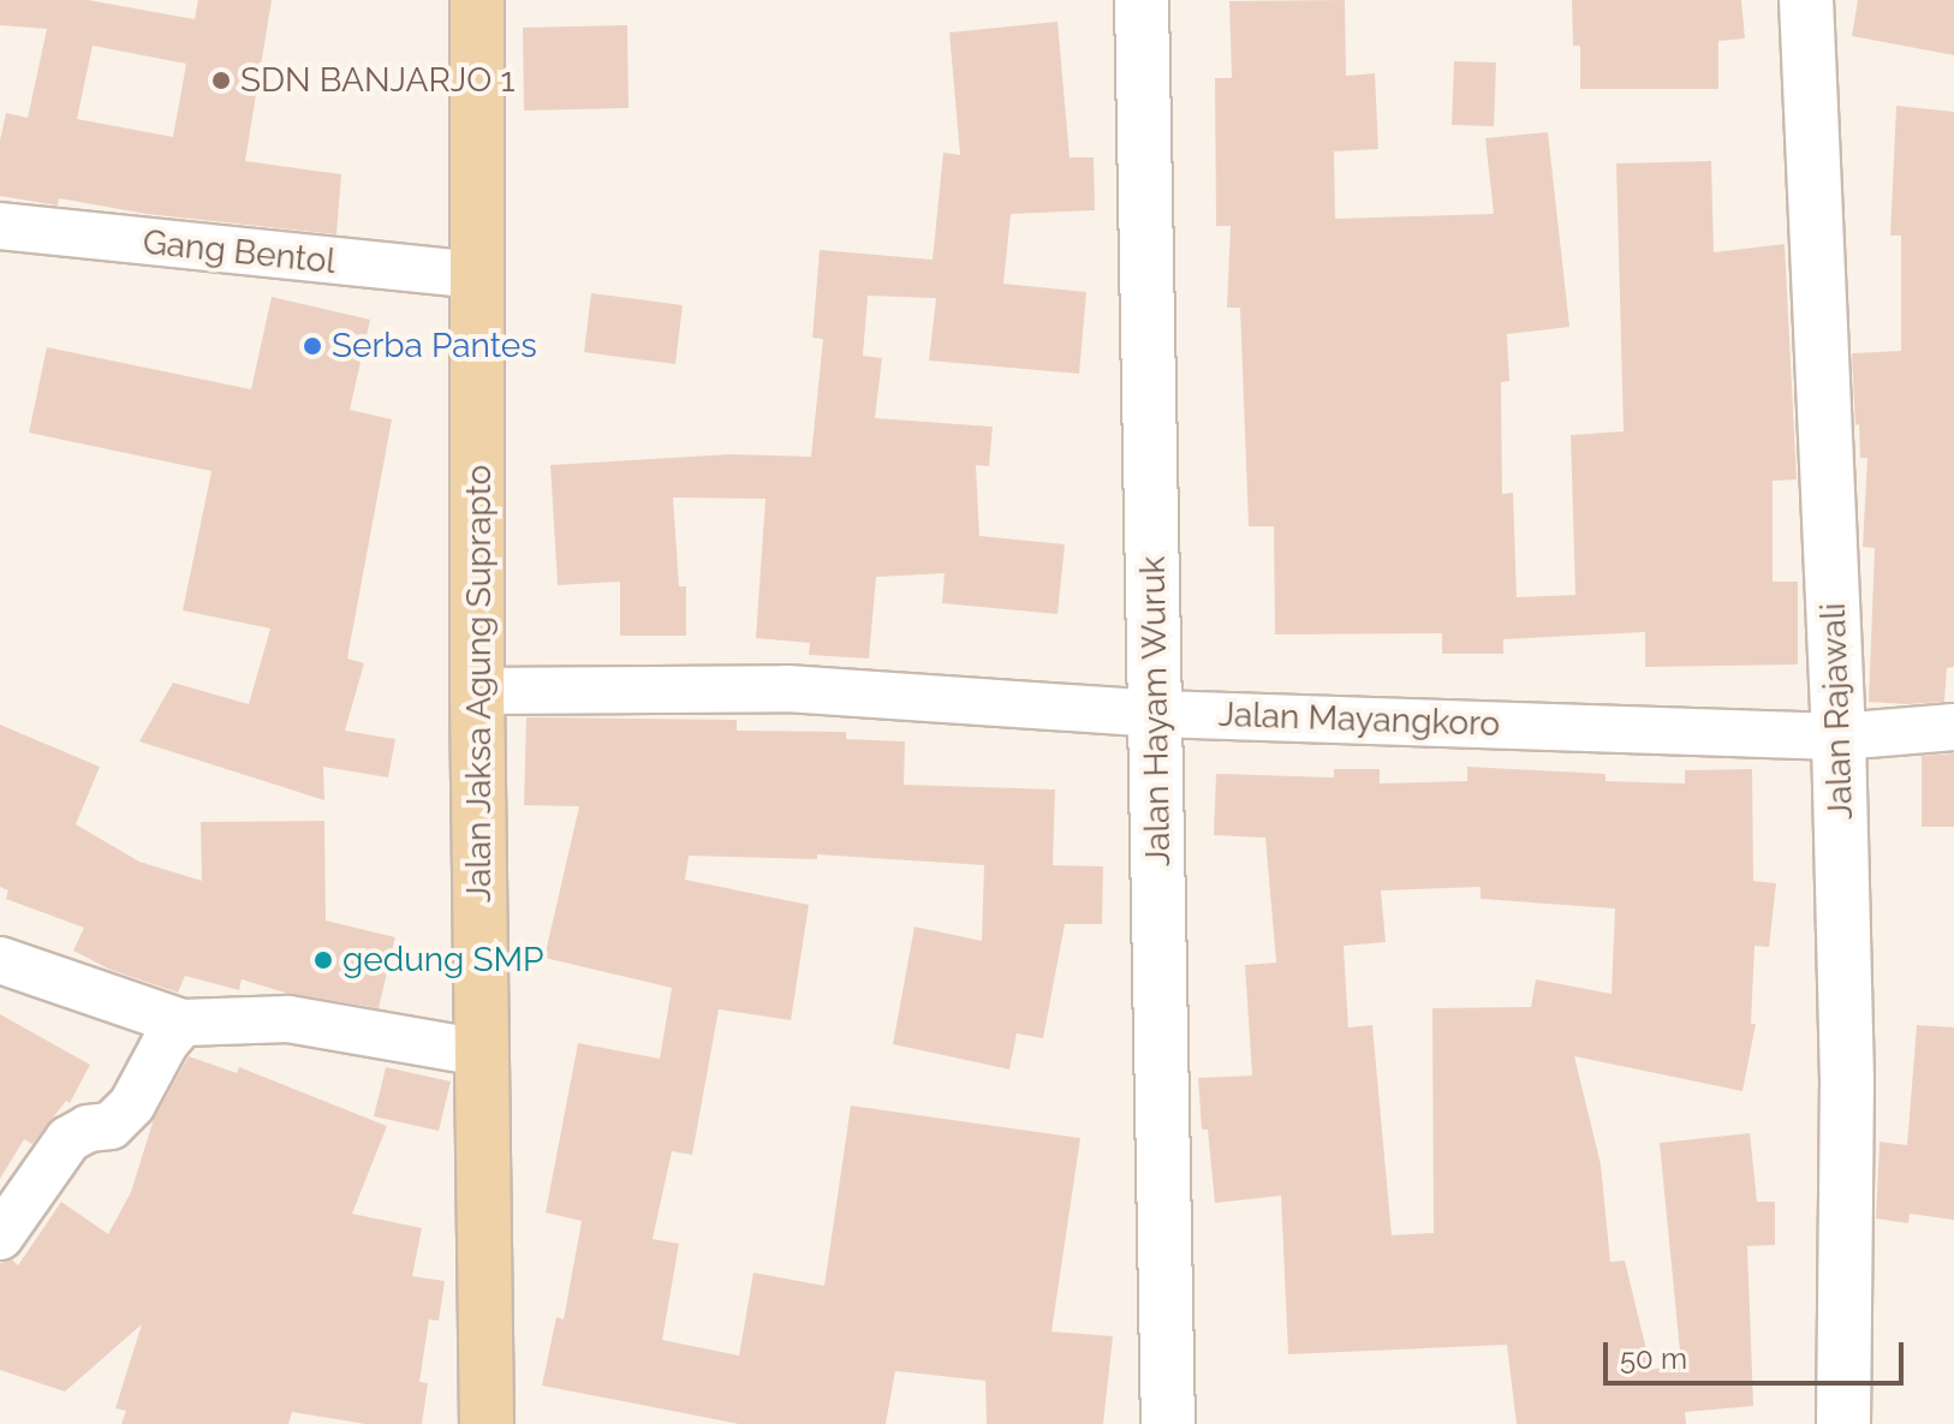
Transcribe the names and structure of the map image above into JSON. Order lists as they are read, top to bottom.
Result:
{
  "streets": {
    "main road": ["Jalan Jaksa Agung Suprapto"],
    "street": [
      "Gang Bentol",
      "Jalan Hayam Wuruk",
      "Jalan Rajawali",
      "Jalan Mayangkoro"
    ]
  },
  "crossings": [
    ["Gang Bentol", "Jalan Jaksa Agung Suprapto"],
    ["Jalan Jaksa Agung Suprapto", "Jalan Mayangkoro"],
    ["Jalan Hayam Wuruk", "Jalan Mayangkoro"],
    ["Jalan Rajawali", "Jalan Mayangkoro"]
  ],
  "places": ["SDN BANJARJO 1", "Serba Pantes", "gedung SMP"],
  "scale_bar": "50 m"
}
